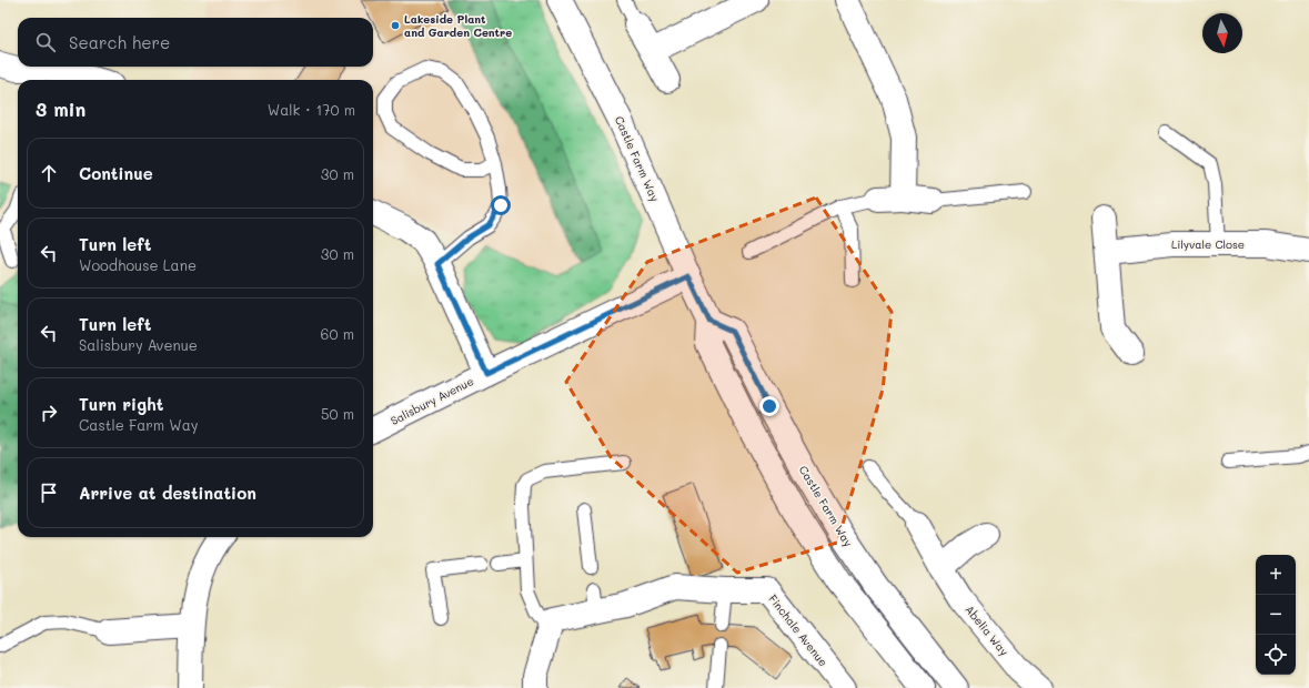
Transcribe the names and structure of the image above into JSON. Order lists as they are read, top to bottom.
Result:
{
  "streets": {
    "street": [
      "Castle Farm Way",
      "Lilyvale Close",
      "Salisbury Avenue",
      "Finchale Avenue",
      "Abelia Way"
    ]
  },
  "crossings": [
    ["Castle Farm Way", "Salisbury Avenue"]
  ],
  "places": ["Lakeside Plant and Garden Centre"],
  "north": "bottom",
  "page": {
    "search": "Search here",
    "heading": ["3 min", "Walk · 170 m"],
    "list": [
      ["Continue", "30 m"],
      ["Turn left", "Woodhouse Lane", "30 m"],
      ["Turn left", "Salisbury Avenue", "60 m"],
      ["Turn right", "Castle Farm Way", "50 m"],
      "Arrive at destination"
    ],
    "map_buttons": ["+", "−"]
  }
}
